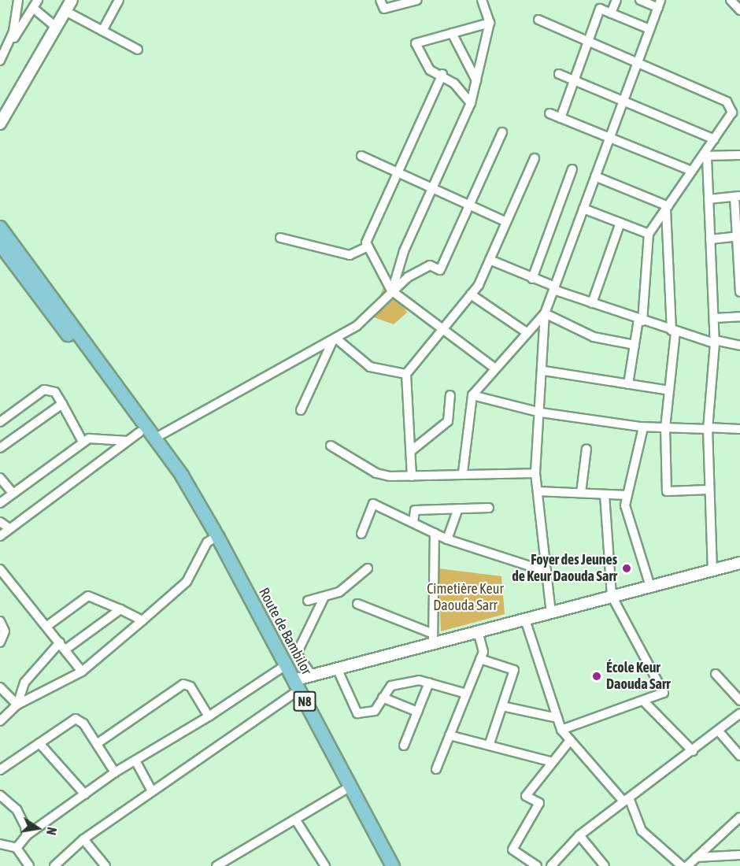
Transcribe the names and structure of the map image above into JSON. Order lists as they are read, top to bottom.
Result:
{
  "streets": {
    "main road": ["Route de Bambilor", "N8"]
  },
  "parks": ["Cimetière Keur Daouda Sarr"],
  "places": ["Foyer des Jeunes de Keur Daouda Sarr", "École Keur Daouda Sarr"],
  "north": "right"
}
